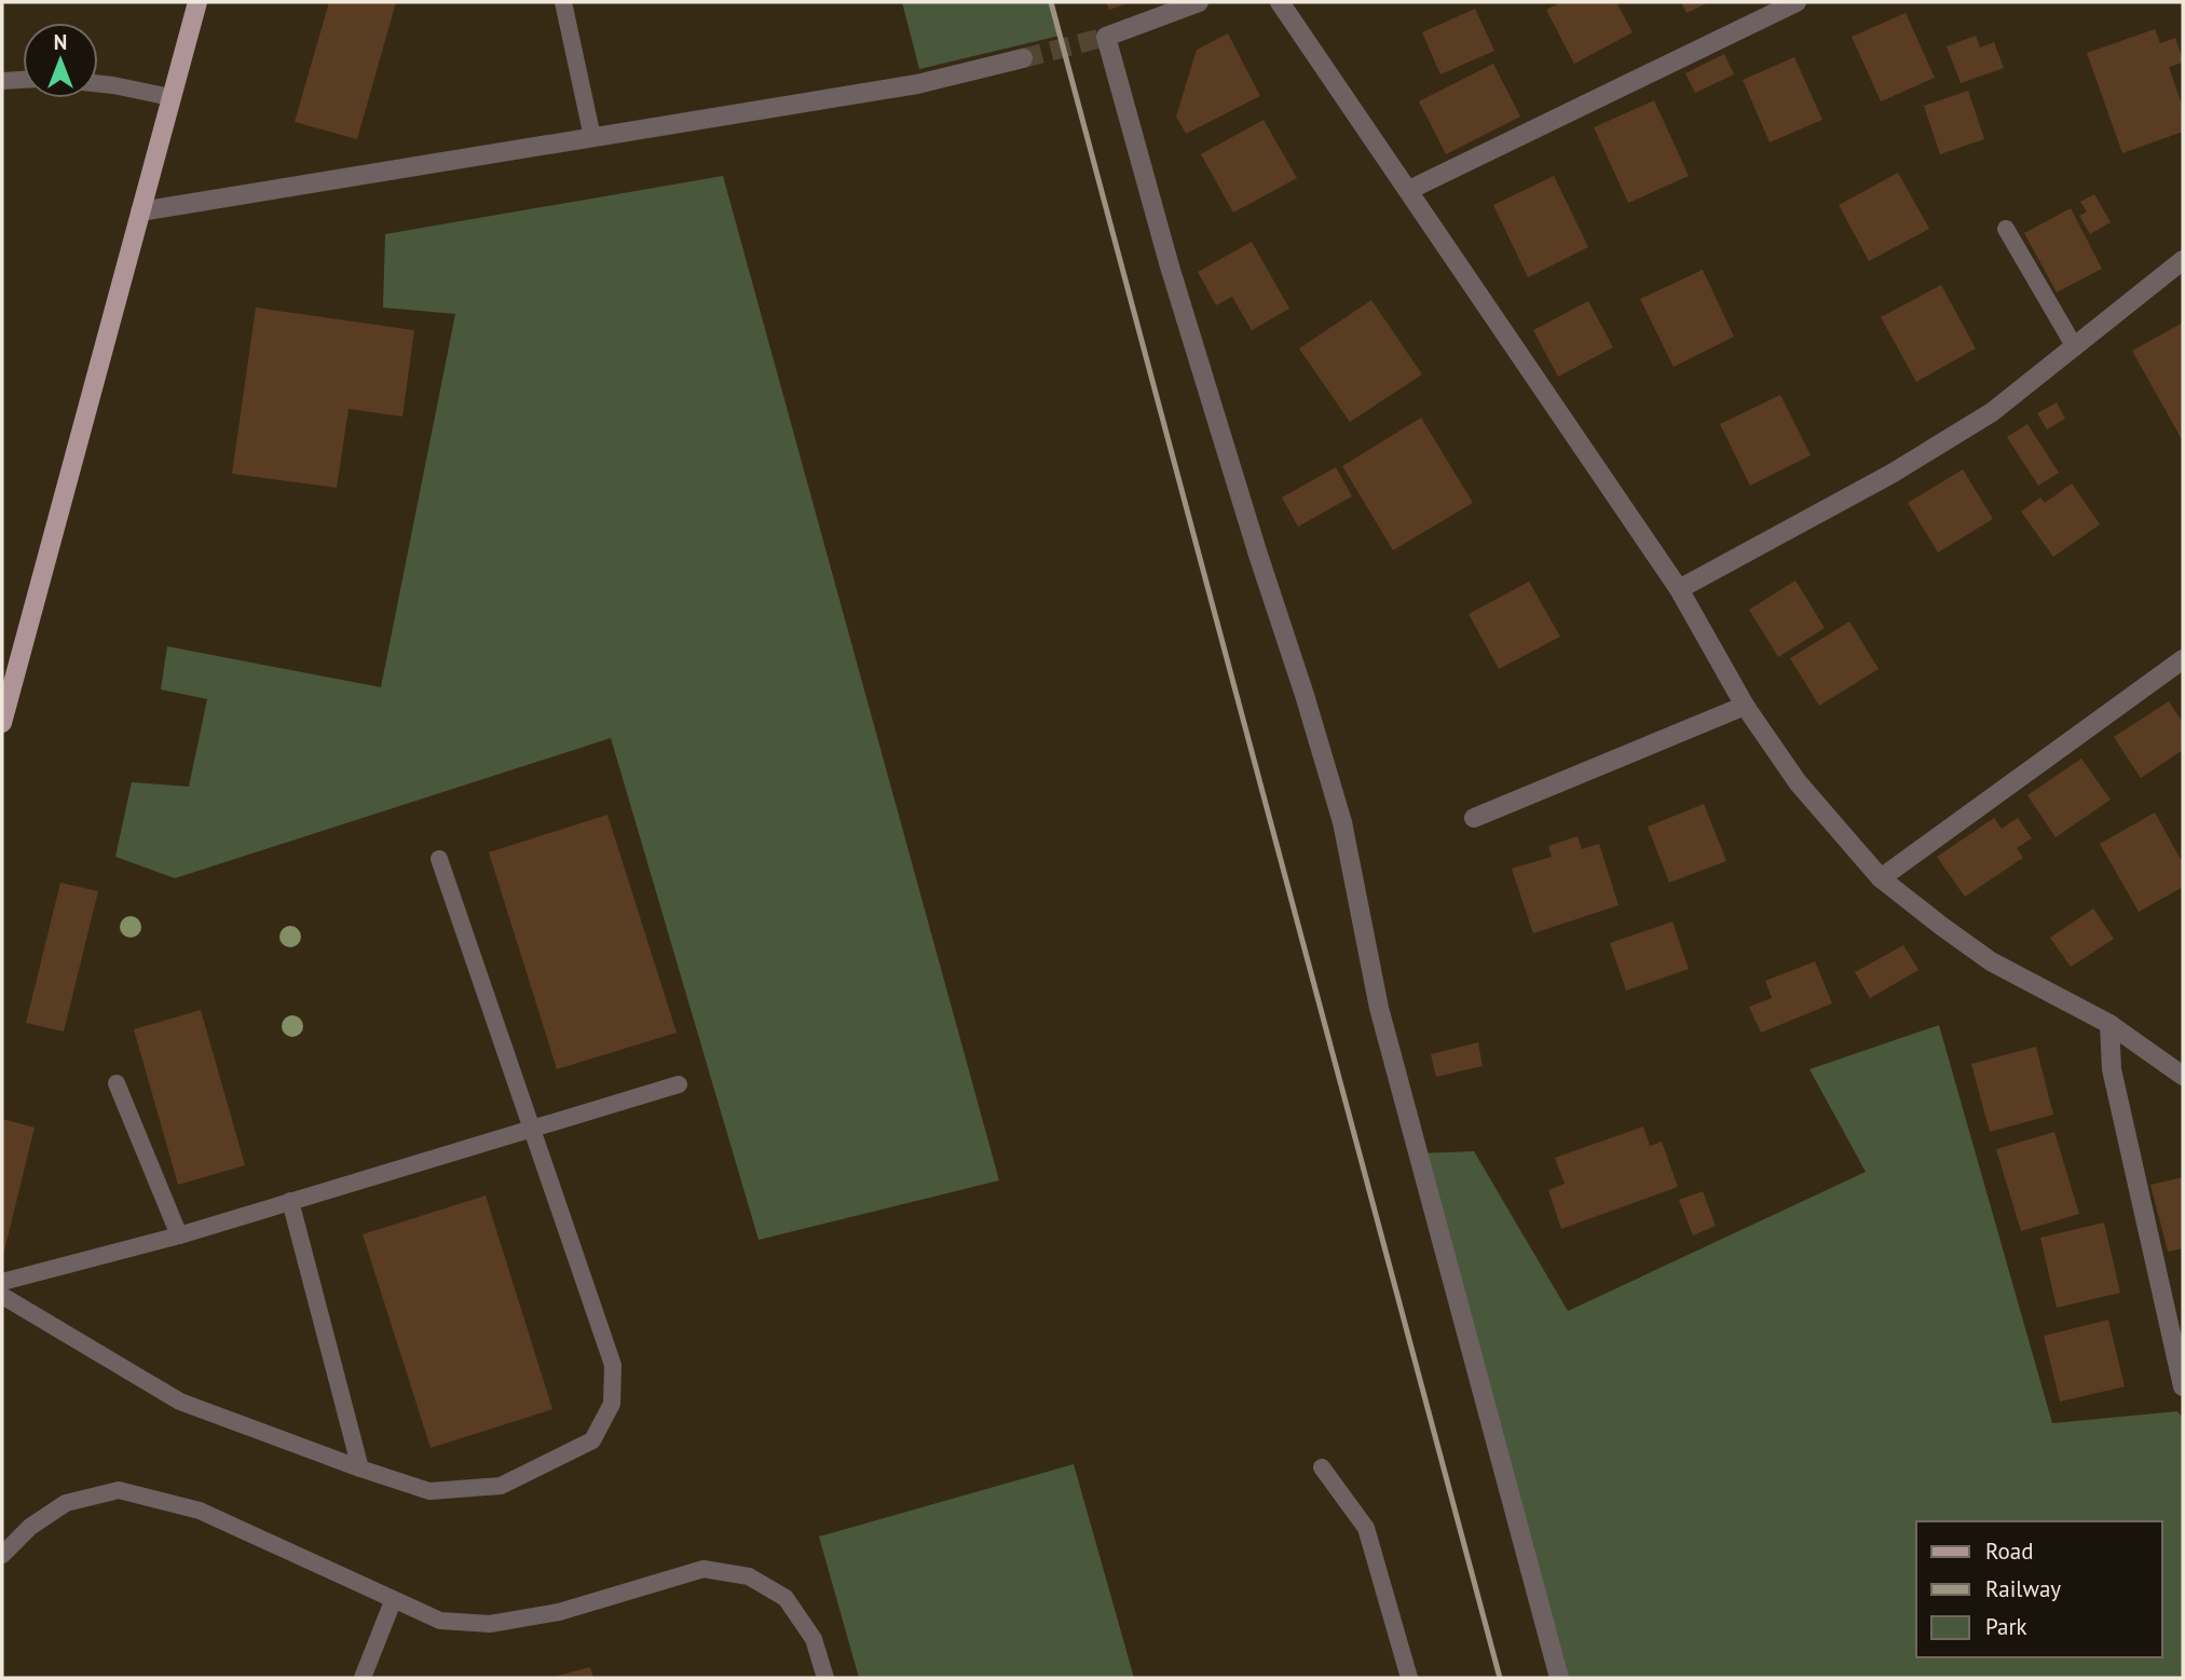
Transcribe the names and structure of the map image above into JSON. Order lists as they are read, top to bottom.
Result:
{
  "legend": ["Road", "Railway", "Park"],
  "north": "top"
}
